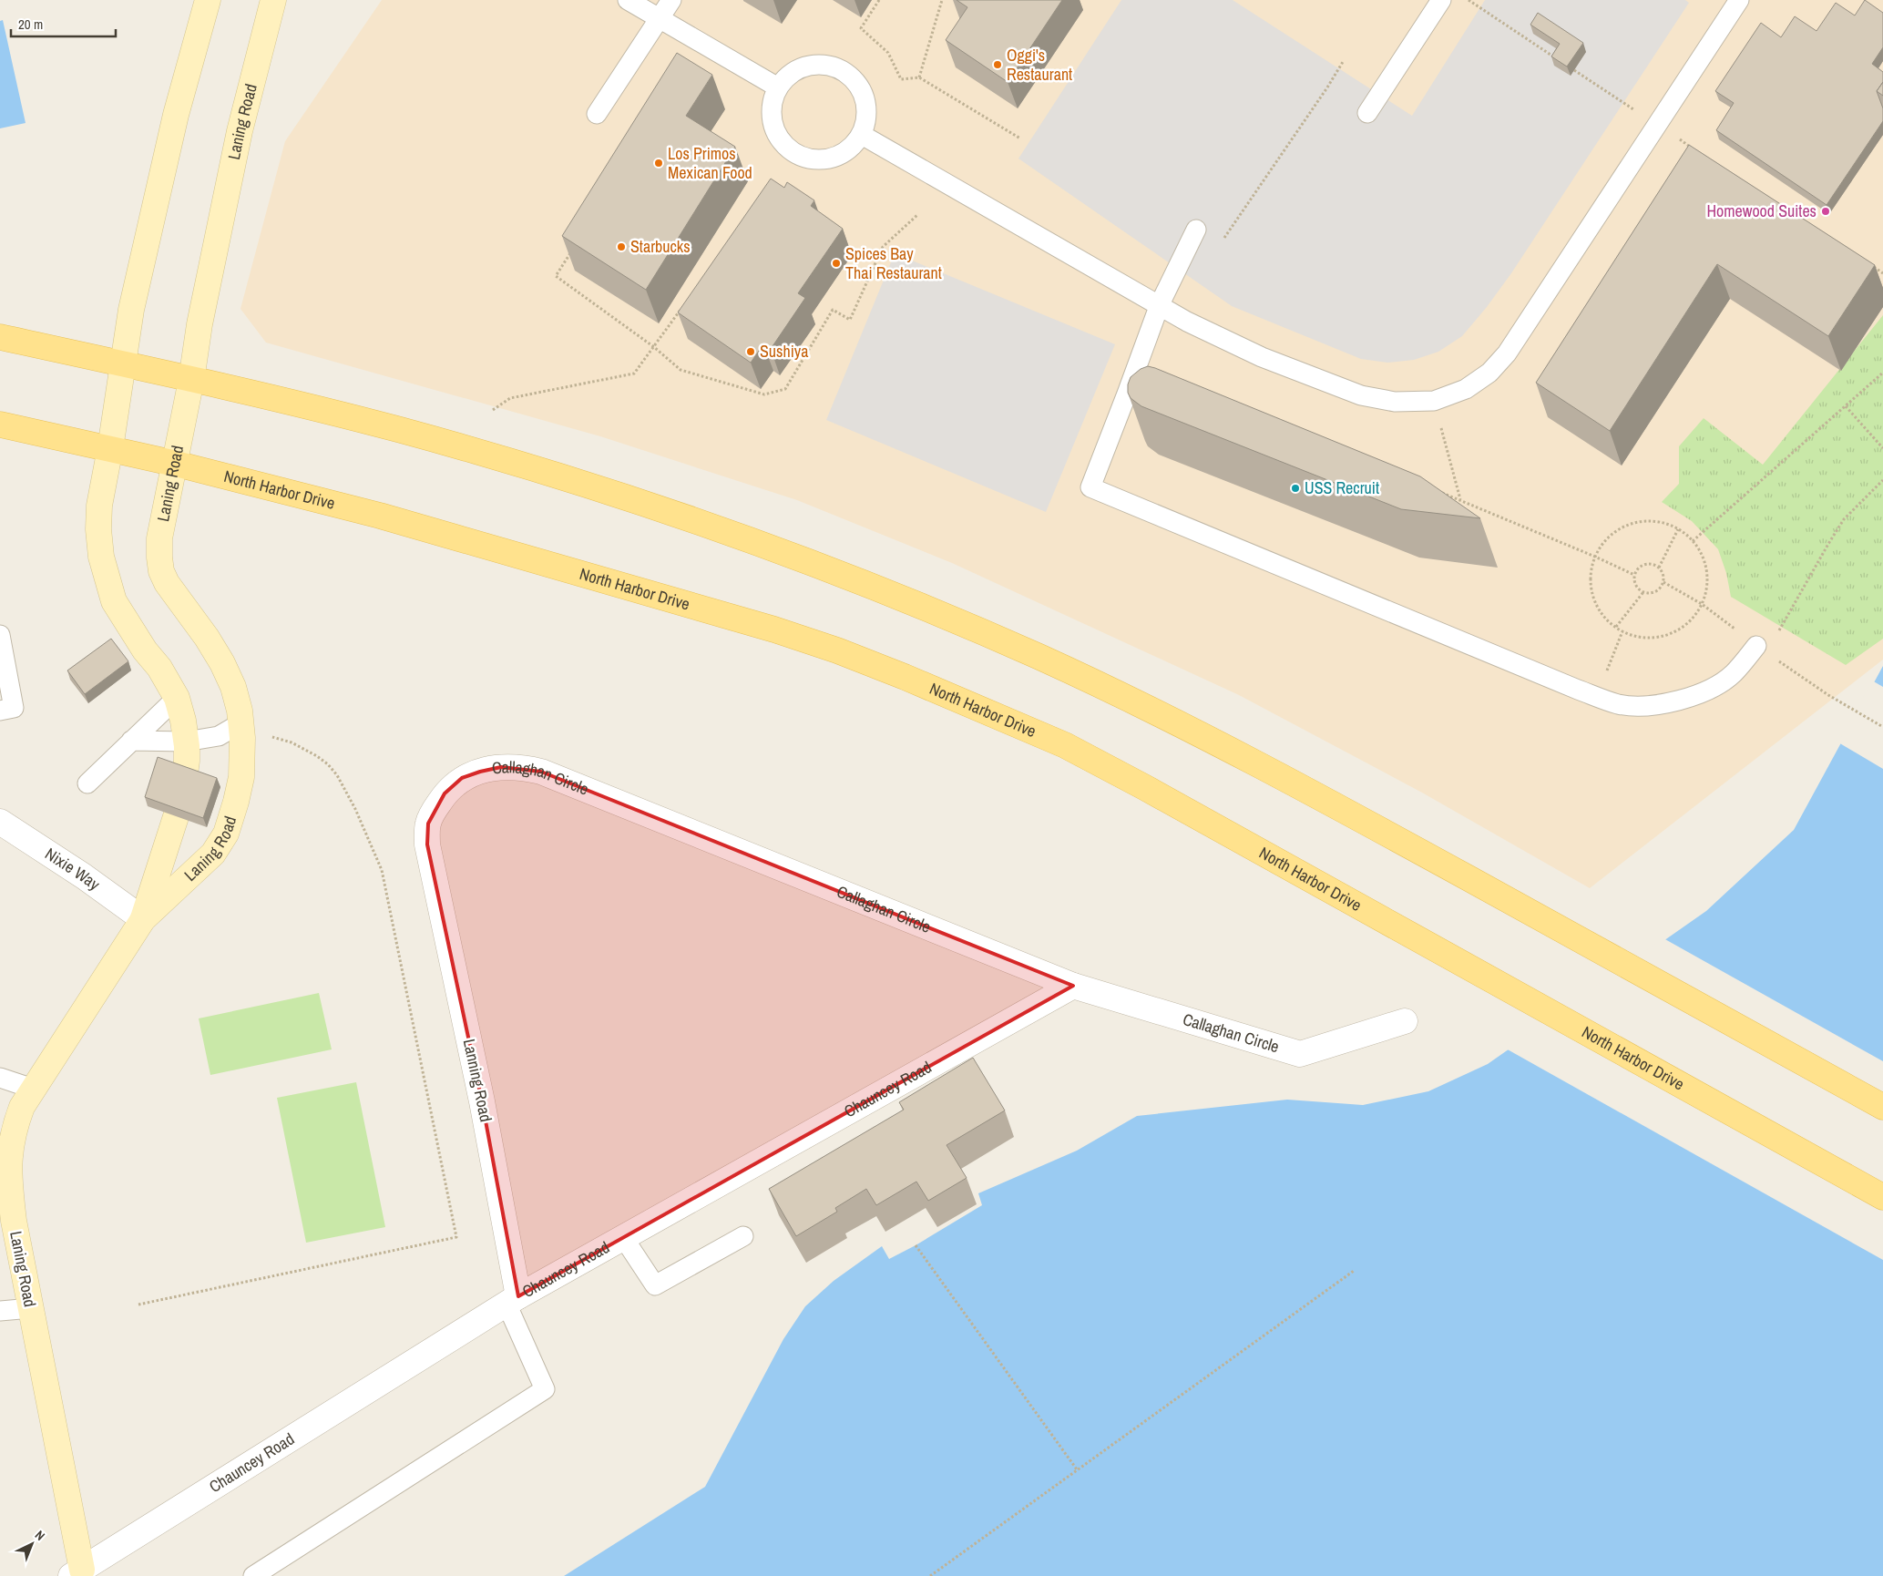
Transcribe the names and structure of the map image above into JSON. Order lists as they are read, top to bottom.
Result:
{
  "streets": {
    "main road": ["North Harbor Drive"],
    "street": [
      "Laning Road",
      "Callaghan Circle",
      "Nixie Way",
      "Lanning Road",
      "Chauncey Road"
    ]
  },
  "crossings": [
    ["Laning Road", "North Harbor Drive"],
    ["Laning Road", "Nixie Way"],
    ["Laning Road", "Chauncey Road"],
    ["Callaghan Circle", "Lanning Road"],
    ["Callaghan Circle", "Chauncey Road"],
    ["Lanning Road", "Chauncey Road"]
  ],
  "places": [
    "Oggi's Restaurant",
    "Los Primos Mexican Food",
    "Homewood Suites",
    "Starbucks",
    "Spices Bay Thai Restaurant",
    "Sushiya",
    "USS Recruit"
  ],
  "scale_bar": "20 m",
  "north": "top right"
}
